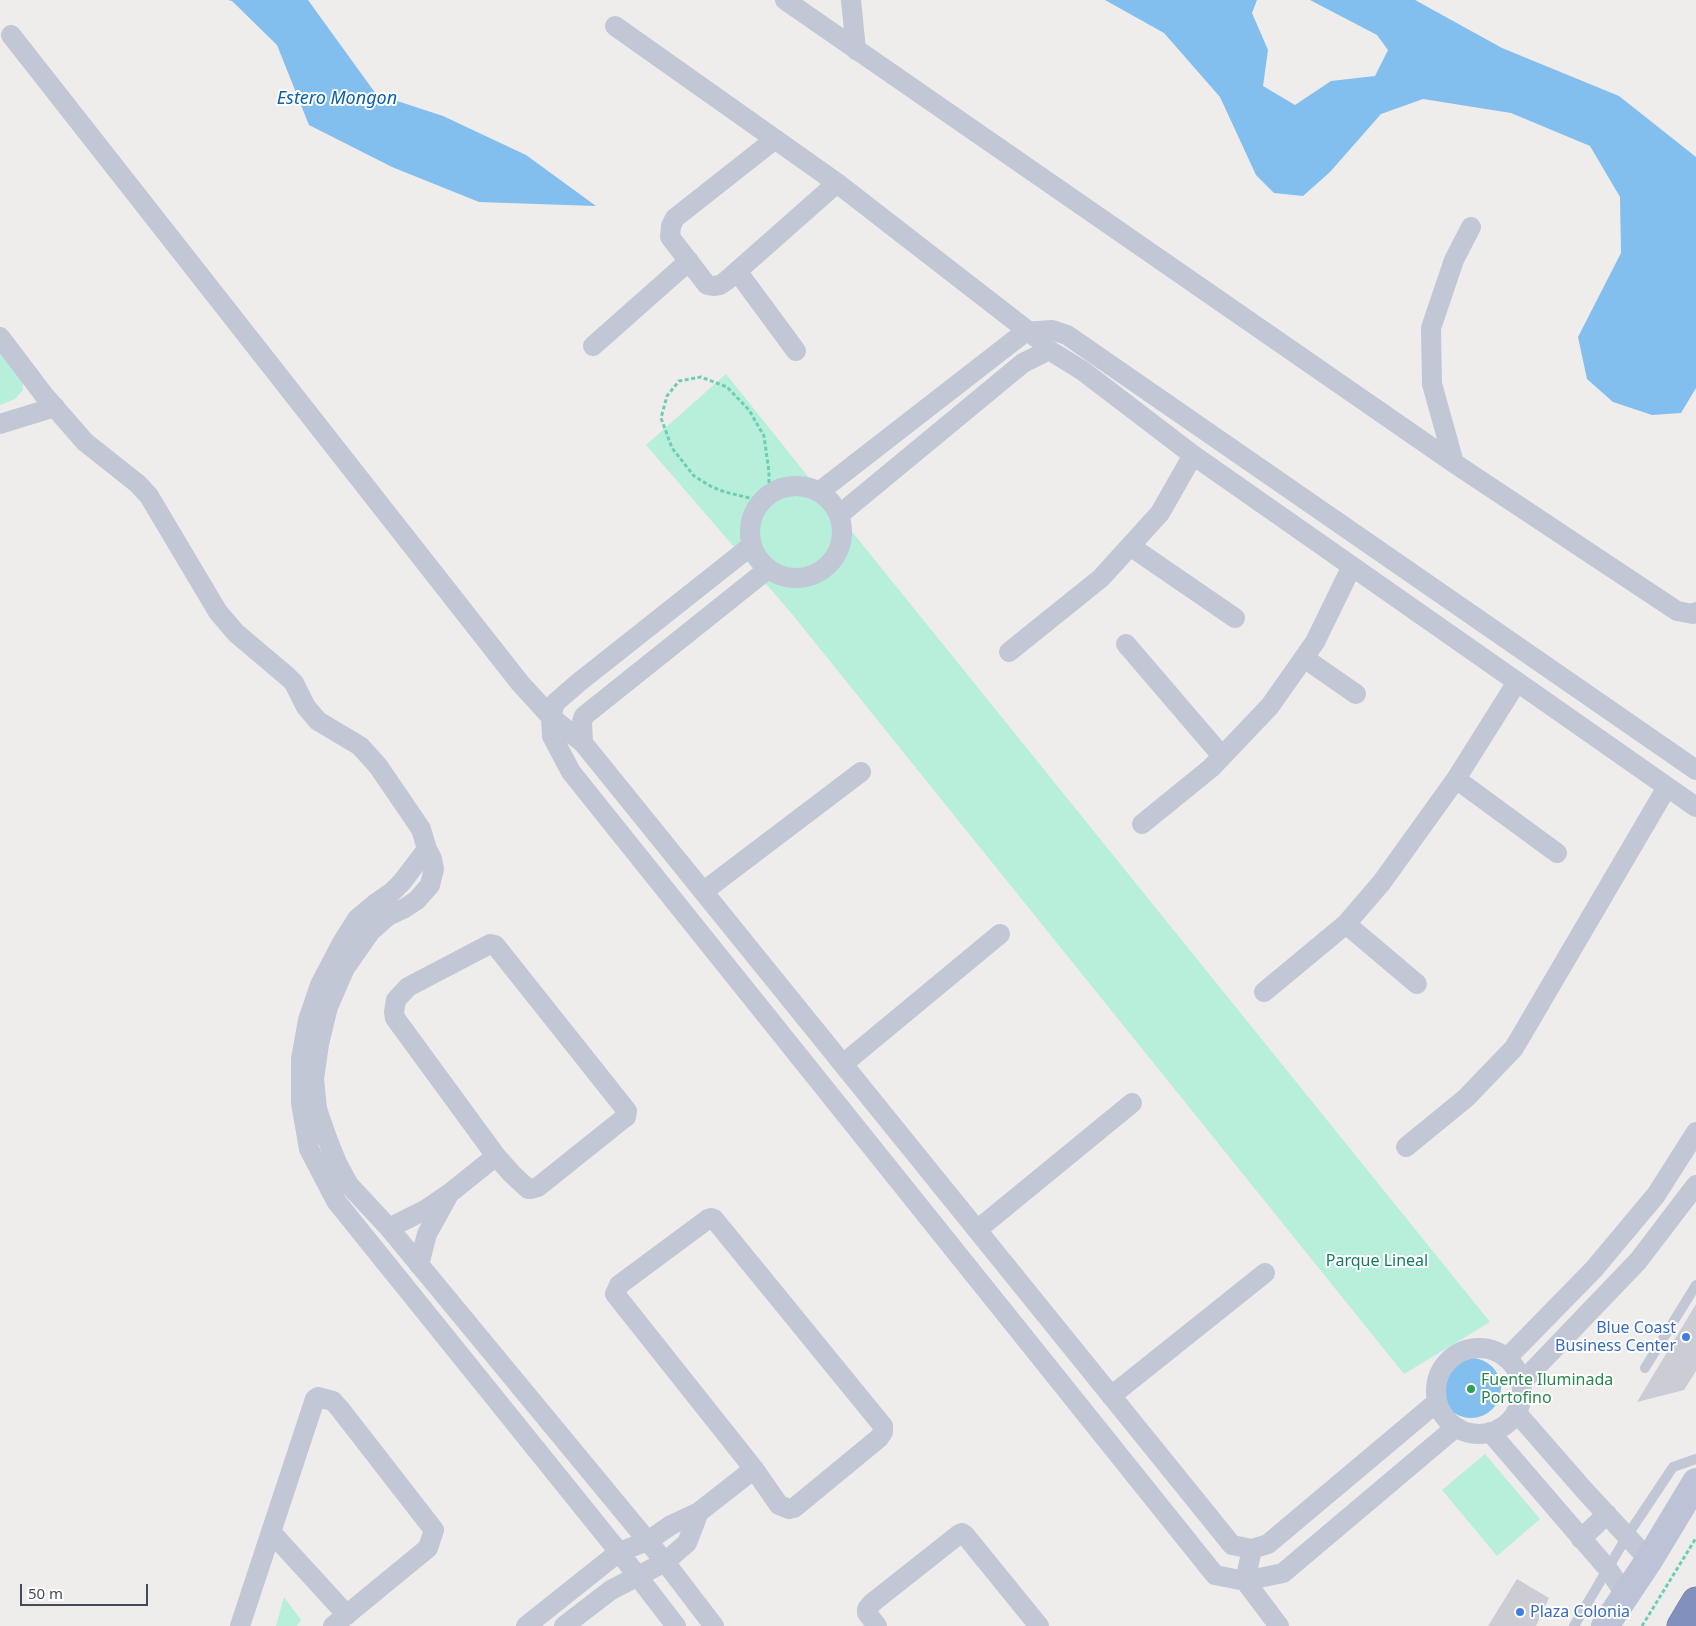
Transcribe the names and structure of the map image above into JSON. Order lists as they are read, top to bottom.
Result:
{
  "water": ["Estero Mongon"],
  "parks": ["Parque Lineal"],
  "places": ["Blue Coast Business Center", "Fuente Iluminada Portofino", "Plaza Colonia"],
  "scale_bar": "50 m"
}
